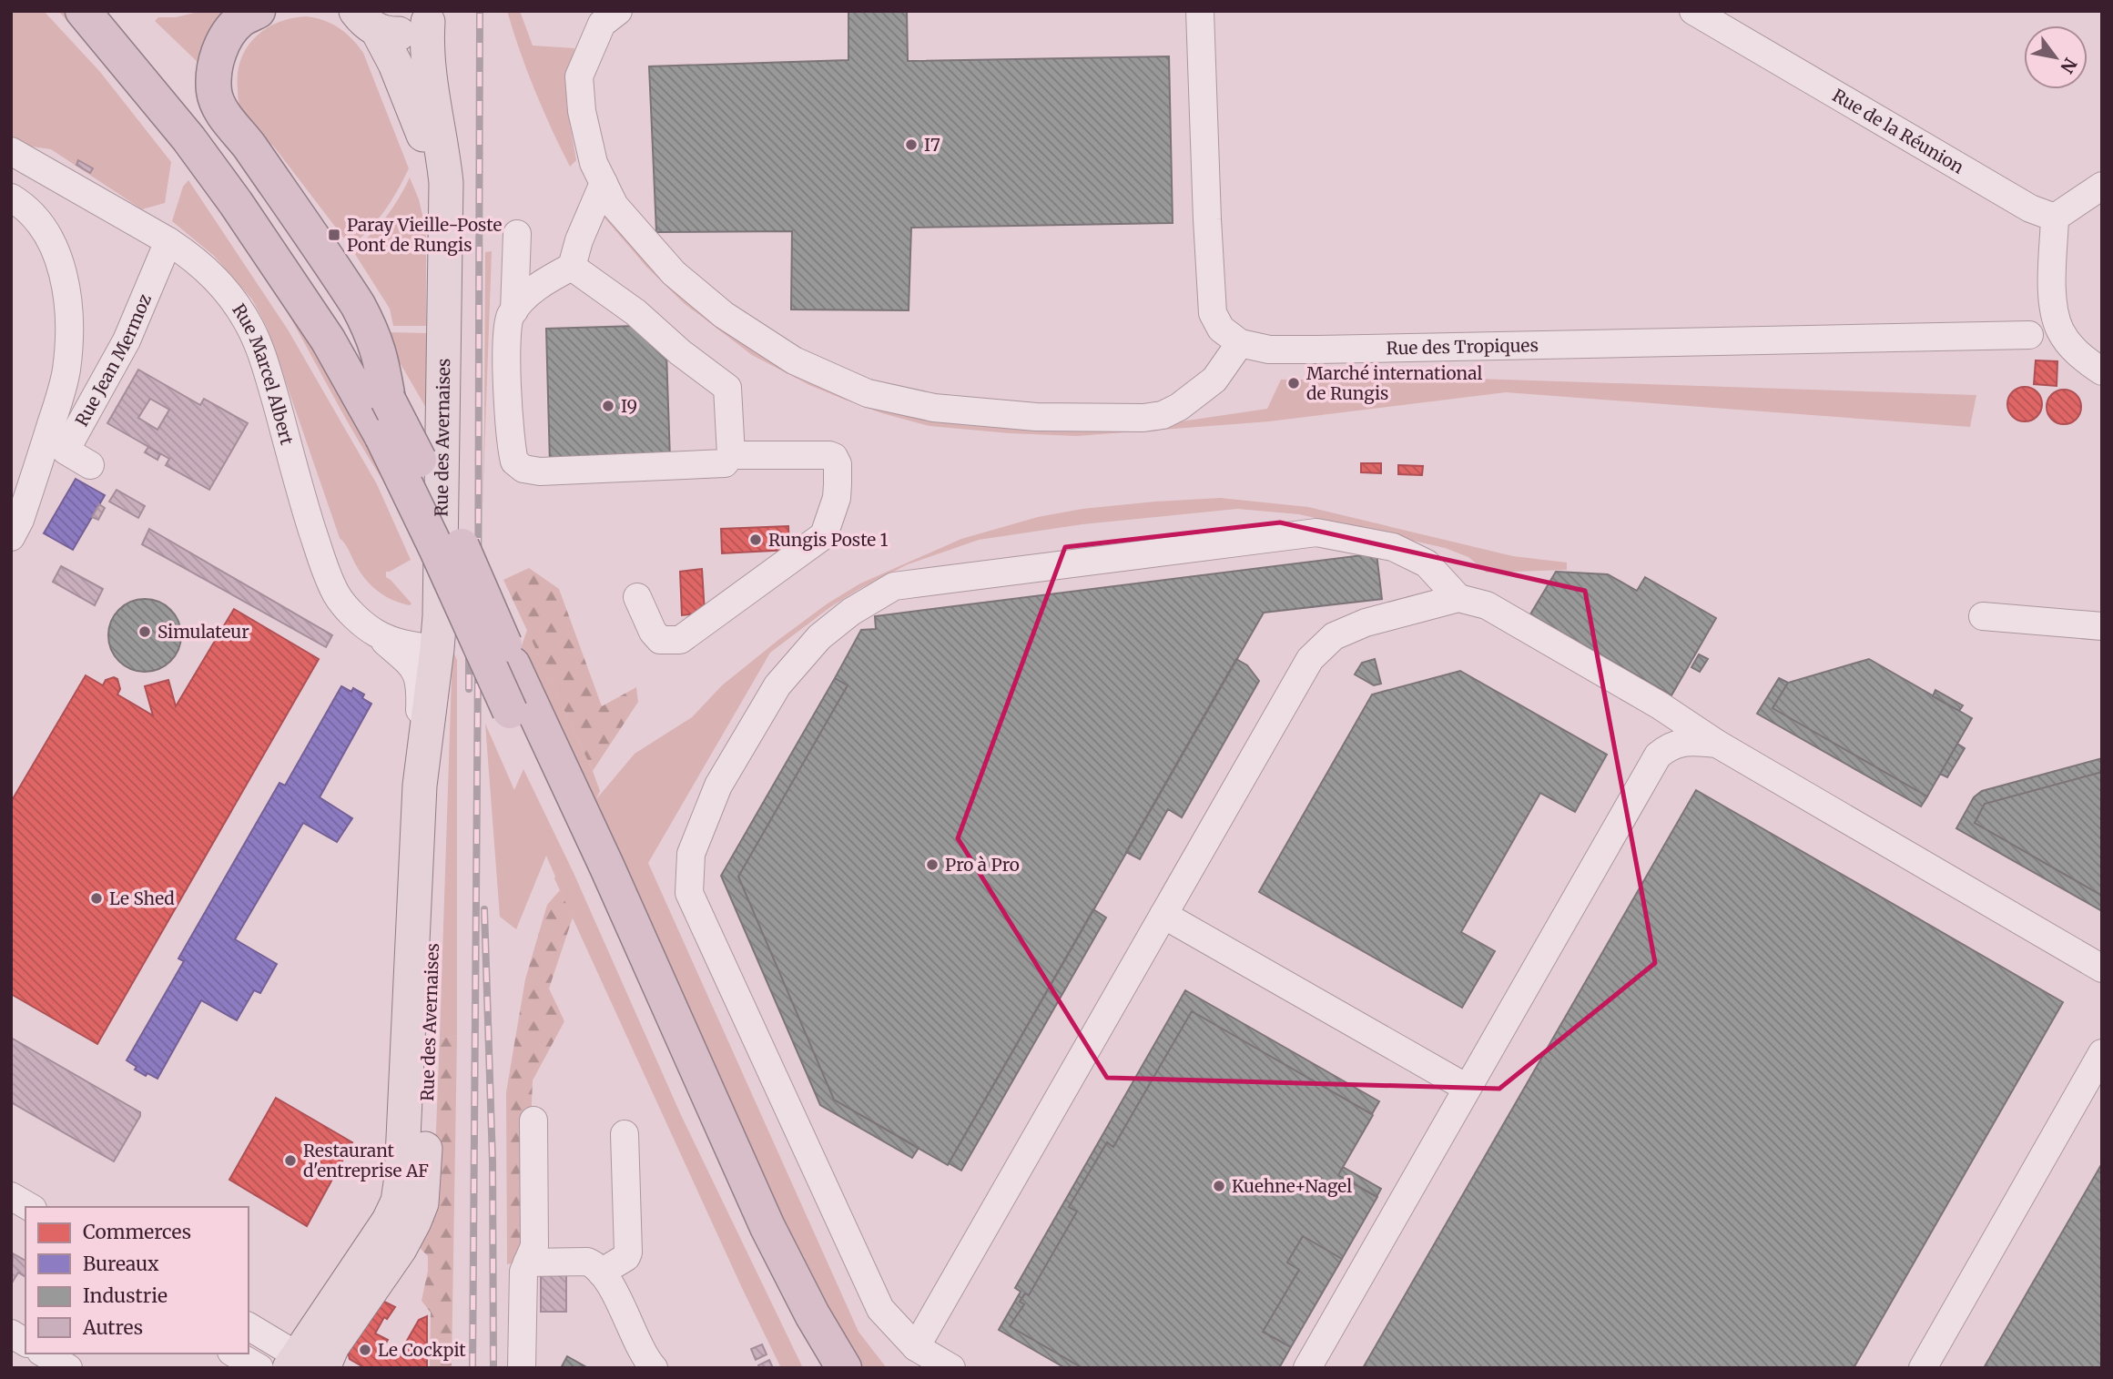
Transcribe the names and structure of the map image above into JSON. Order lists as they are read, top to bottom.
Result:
{
  "streets": {
    "main road": ["Rue des Avernaises"],
    "street": [
      "Rue de la Réunion",
      "Rue des Tropiques",
      "Rue Jean Mermoz",
      "Rue Marcel Albert"
    ]
  },
  "crossings": [
    ["Rue Jean Mermoz", "Rue Marcel Albert"],
    ["Rue Marcel Albert", "Rue des Avernaises"]
  ],
  "places": {
    "other": [
      "I7",
      "Marché international de Rungis",
      "I9",
      "Rungis Poste 1",
      "Simulateur",
      "Pro à Pro",
      "Le Shed",
      "Restaurant d'entreprise AF",
      "Kuehne+Nagel",
      "Le Cockpit"
    ],
    "transit": ["Paray Vieille-Poste Pont de Rungis"]
  },
  "legend": [
    "Commerces",
    "Bureaux",
    "Industrie",
    "Autres"
  ],
  "north": "bottom right"
}
